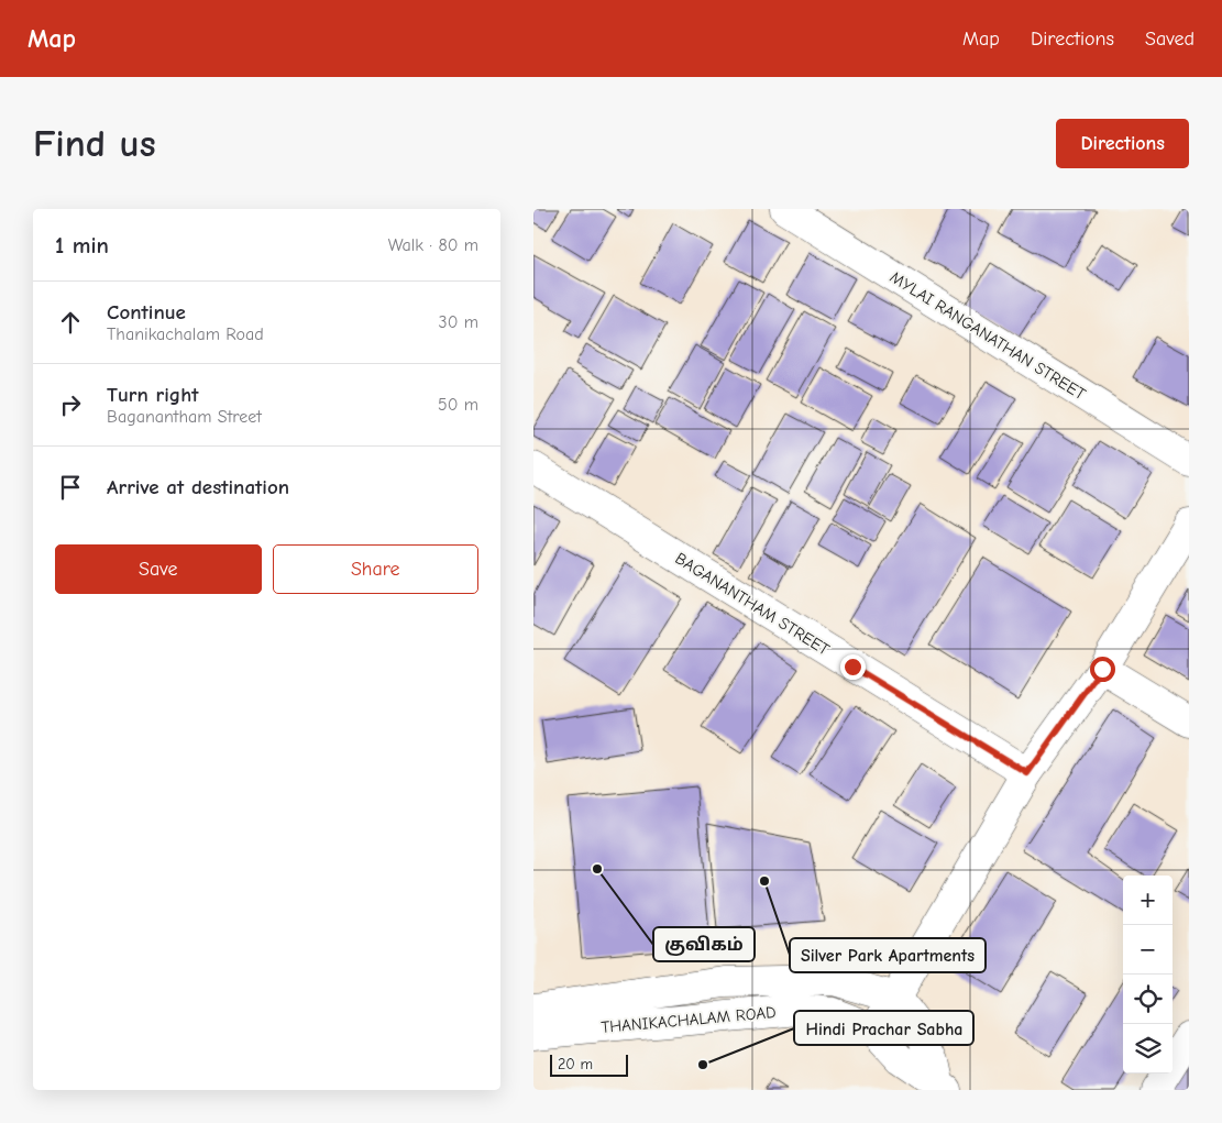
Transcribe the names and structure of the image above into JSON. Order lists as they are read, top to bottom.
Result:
{
  "streets": {
    "main road": ["MYLAI RANGANATHAN STREET", "BAGANANTHAM STREET", "THANIKACHALAM ROAD"]
  },
  "places": ["குவிகம்", "Silver Park Apartments", "Hindi Prachar Sabha"],
  "scale_bar": "20 m",
  "page": {
    "header": "Map",
    "nav": ["Map", "Directions", "Saved"],
    "buttons": [
      "Directions",
      ["Save", "Share"]
    ],
    "title": "Find us",
    "heading": ["1 min", "Walk · 80 m"],
    "list": [
      ["Continue", "Thanikachalam Road", "30 m"],
      ["Turn right", "Baganantham Street", "50 m"],
      "Arrive at destination"
    ],
    "map_buttons": ["+", "−"],
    "scale": "20 m"
  }
}
